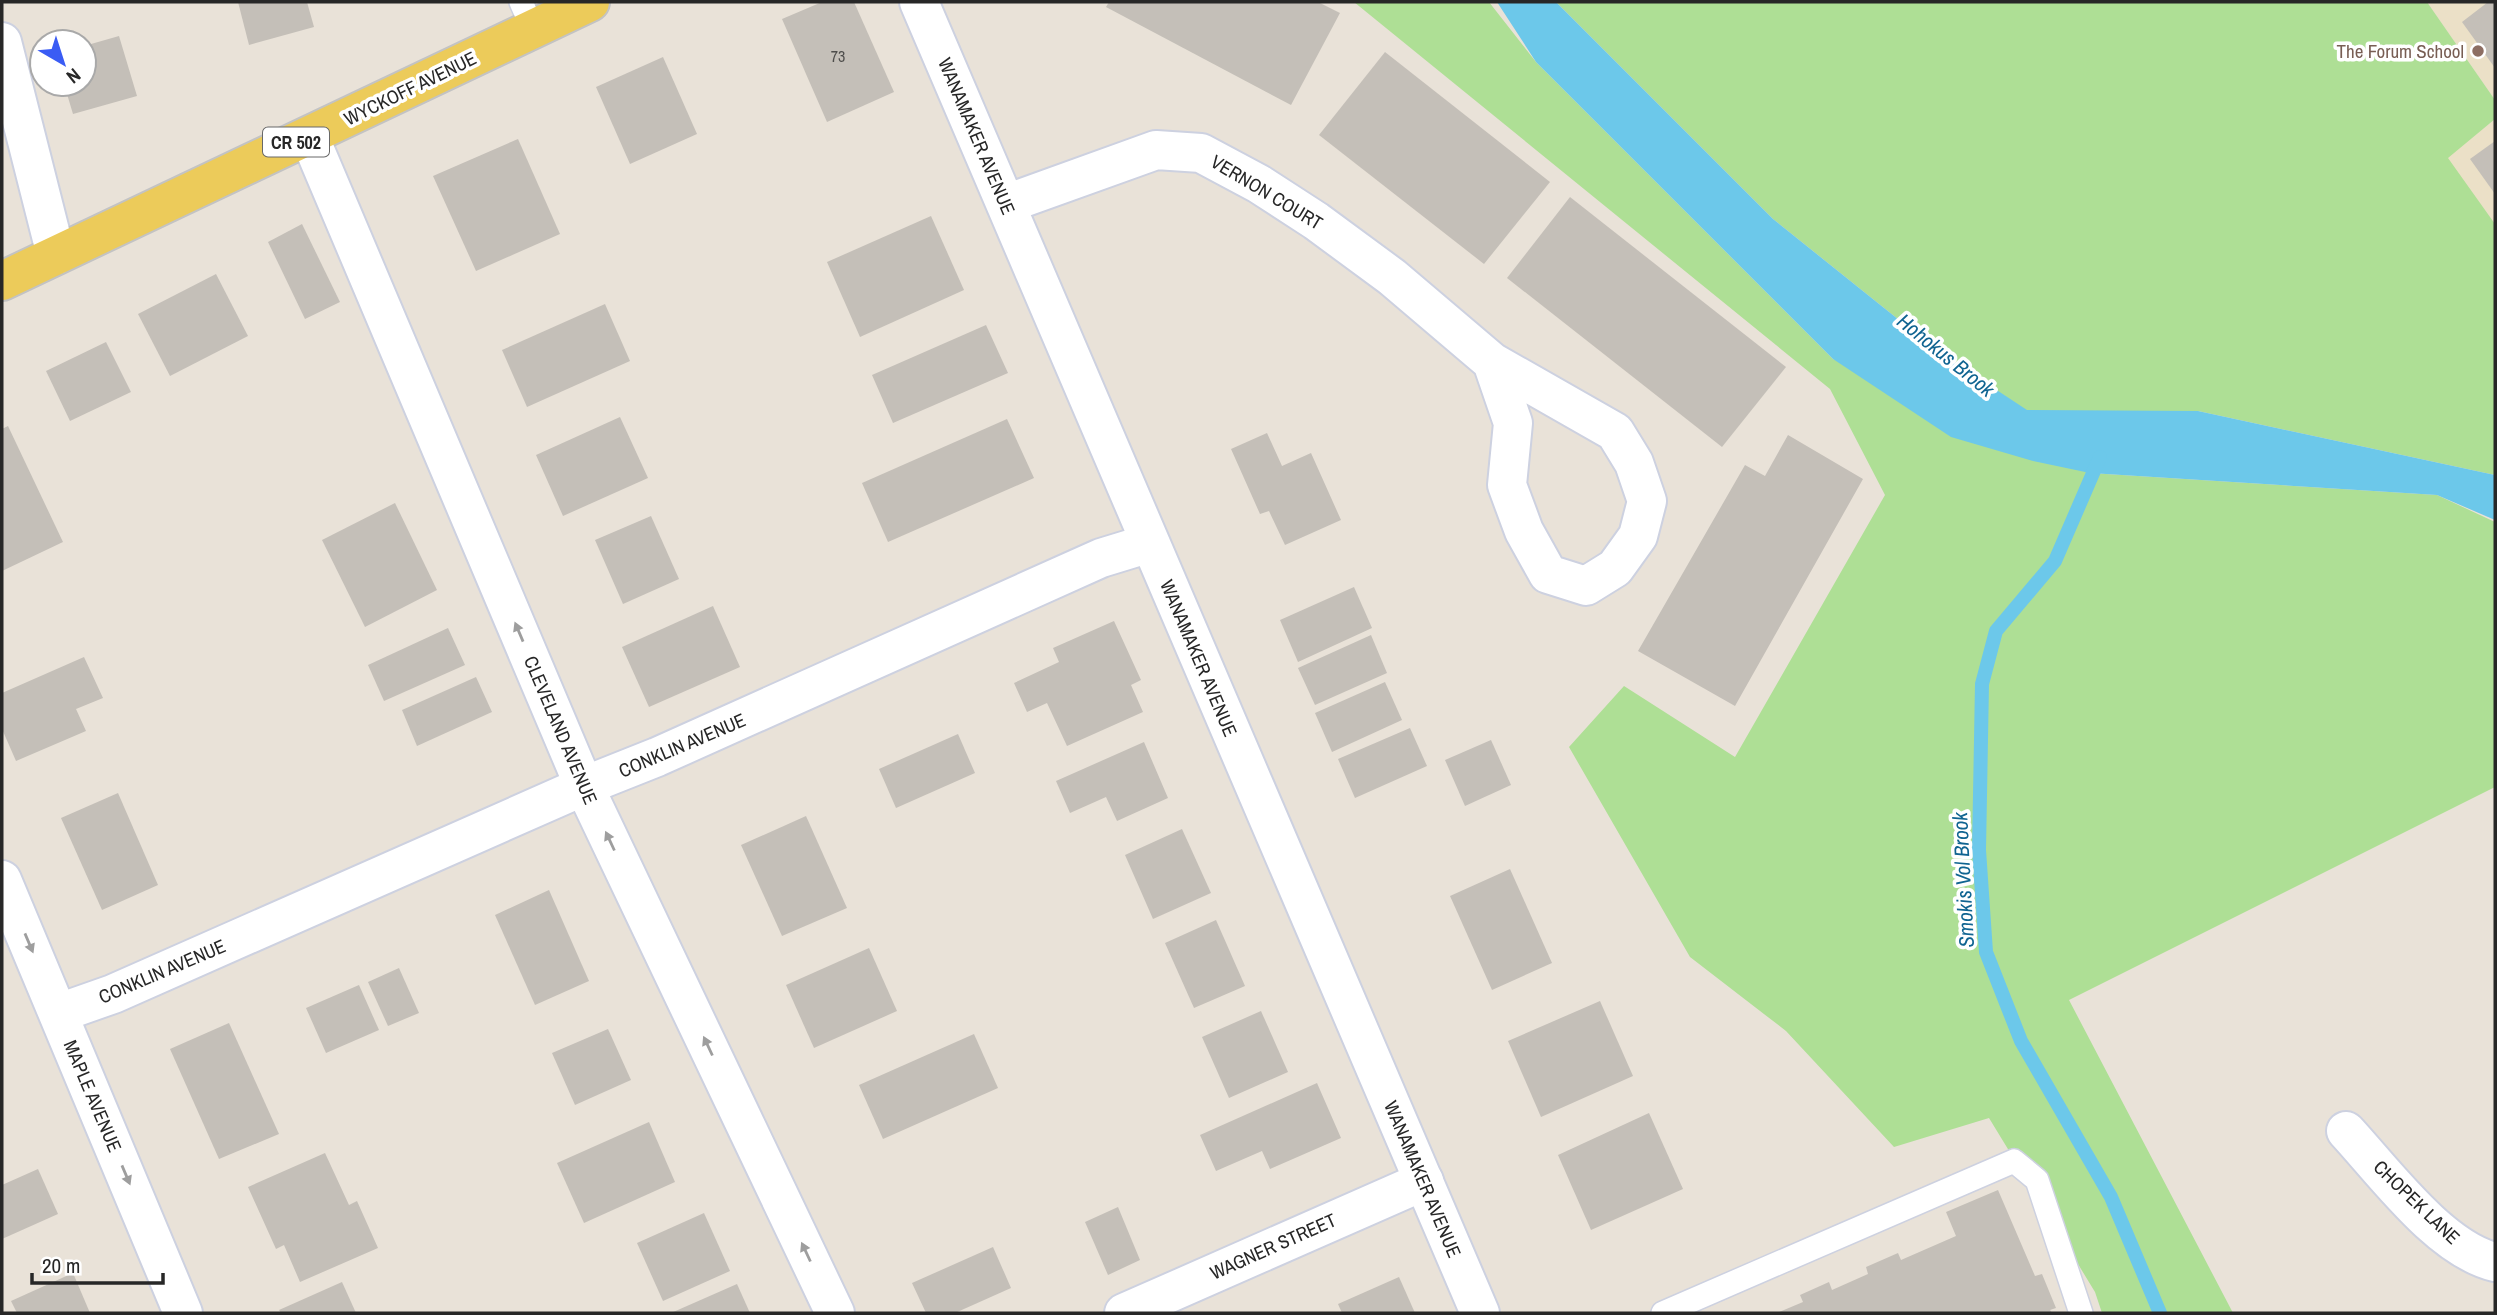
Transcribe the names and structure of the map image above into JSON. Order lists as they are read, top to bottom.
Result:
{
  "streets": {
    "main road": ["WYCKOFF AVENUE", "CR 502"],
    "street": [
      "WANAMAKER AVENUE",
      "VERNON COURT",
      "CLEVELAND AVENUE",
      "CONKLIN AVENUE",
      "MAPLE AVENUE",
      "CHOPEK LANE",
      "WAGNER STREET"
    ]
  },
  "crossings": [
    ["WYCKOFF AVENUE", "CLEVELAND AVENUE"],
    ["WANAMAKER AVENUE", "VERNON COURT"],
    ["WANAMAKER AVENUE", "CONKLIN AVENUE"],
    ["WANAMAKER AVENUE", "WAGNER STREET"],
    ["CLEVELAND AVENUE", "CONKLIN AVENUE"],
    ["CONKLIN AVENUE", "MAPLE AVENUE"]
  ],
  "one_way": ["CLEVELAND AVENUE", "MAPLE AVENUE"],
  "water": ["Hohokus Brook", "Smokis Vol Brook"],
  "places": ["The Forum School"],
  "house_numbers": ["73"],
  "scale_bar": "20 m",
  "north": "bottom right"
}
